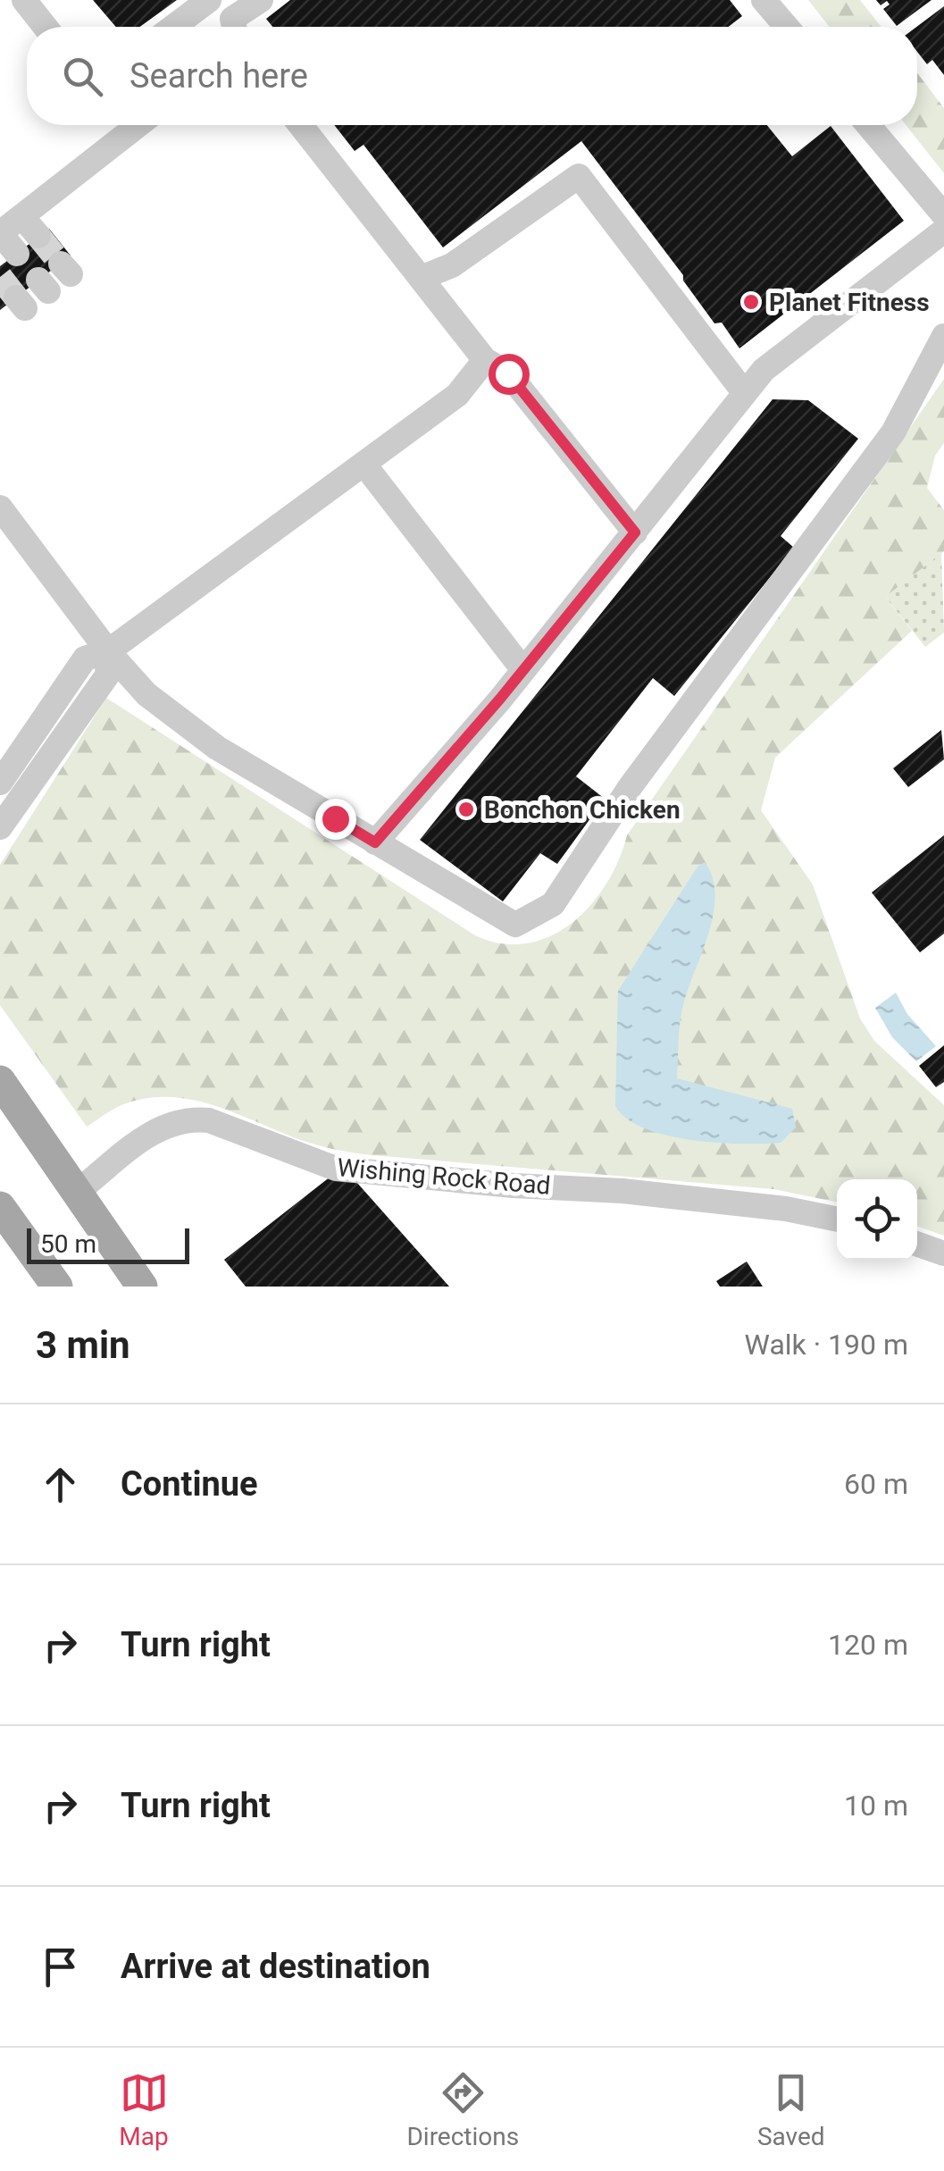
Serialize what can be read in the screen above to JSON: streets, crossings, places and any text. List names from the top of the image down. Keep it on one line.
{"streets":{"street":["Wishing Rock Road"]},"places":["Planet Fitness","Bonchon Chicken"],"scale_bar":"50 m","page":{"search":"Search here","scale":"50 m","heading":["3 min","Walk · 190 m"],"list":[["Continue","60 m"],["Turn right","120 m"],["Turn right","10 m"],"Arrive at destination"],"nav":["Map","Directions","Saved"]}}
